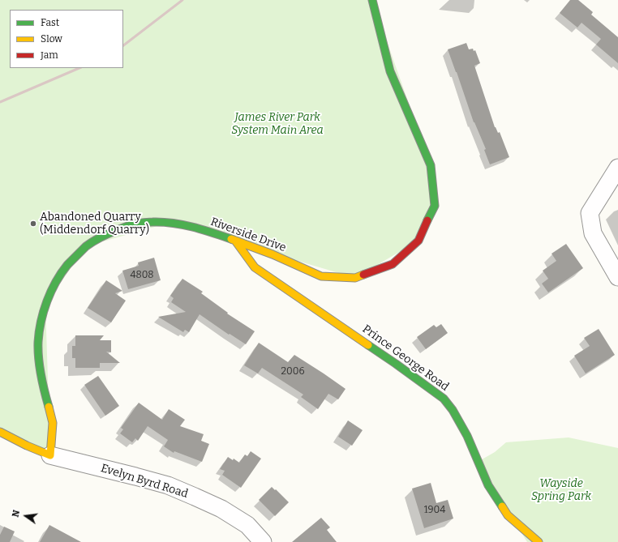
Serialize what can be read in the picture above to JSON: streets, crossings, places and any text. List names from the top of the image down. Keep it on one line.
{"streets":{"street":["Riverside Drive","Prince George Road","Evelyn Byrd Road"]},"crossings":[["Riverside Drive","Prince George Road"],["Riverside Drive","Evelyn Byrd Road"]],"parks":["James River Park System Main Area","Wayside Spring Park"],"places":["Abandoned Quarry (Middendorf Quarry)"],"house_numbers":["4808","2006","1904"],"legend":["Fast","Slow","Jam"],"north":"left"}
